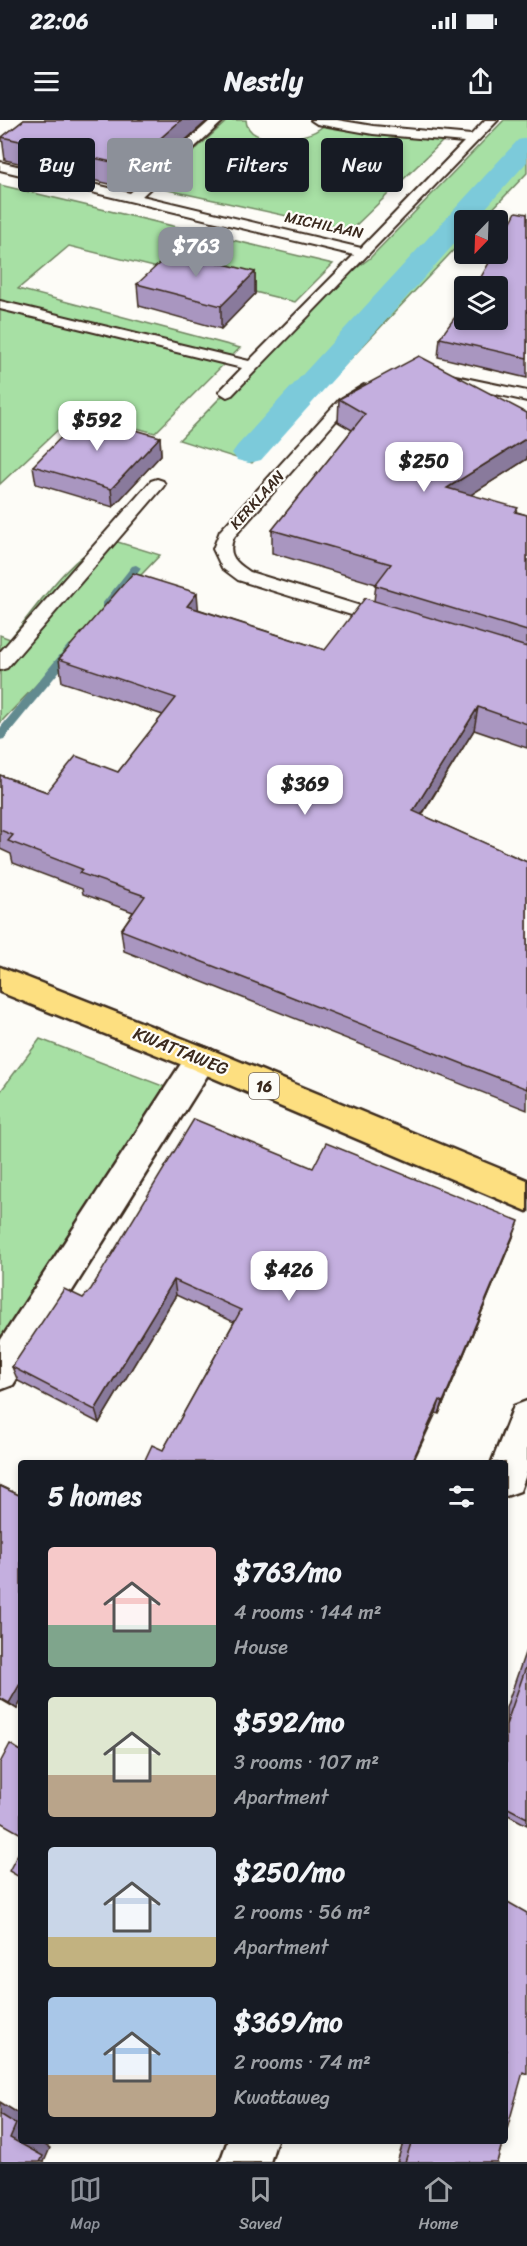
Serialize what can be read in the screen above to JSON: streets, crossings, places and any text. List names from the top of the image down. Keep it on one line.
{"streets":{"main road":["KWATTAWEG","16"],"lane":["MICHILAAN","KERKLAAN"]},"north":"bottom left","page":{"status":"22:06","header":"Nestly","chip":["Buy","Rent","Filters","New"],"price":["$763","$592","$250","$369","$426"],"heading":"5 homes","list":[{"name":"$763/mo","note":"4 rooms · 144 m² · House"},{"name":"$592/mo","note":"3 rooms · 107 m² · Apartment"},{"name":"$250/mo","note":"2 rooms · 56 m² · Apartment"},{"name":"$369/mo","note":"2 rooms · 74 m² · Kwattaweg"}],"tabs":["Map","Saved","Home"]}}
